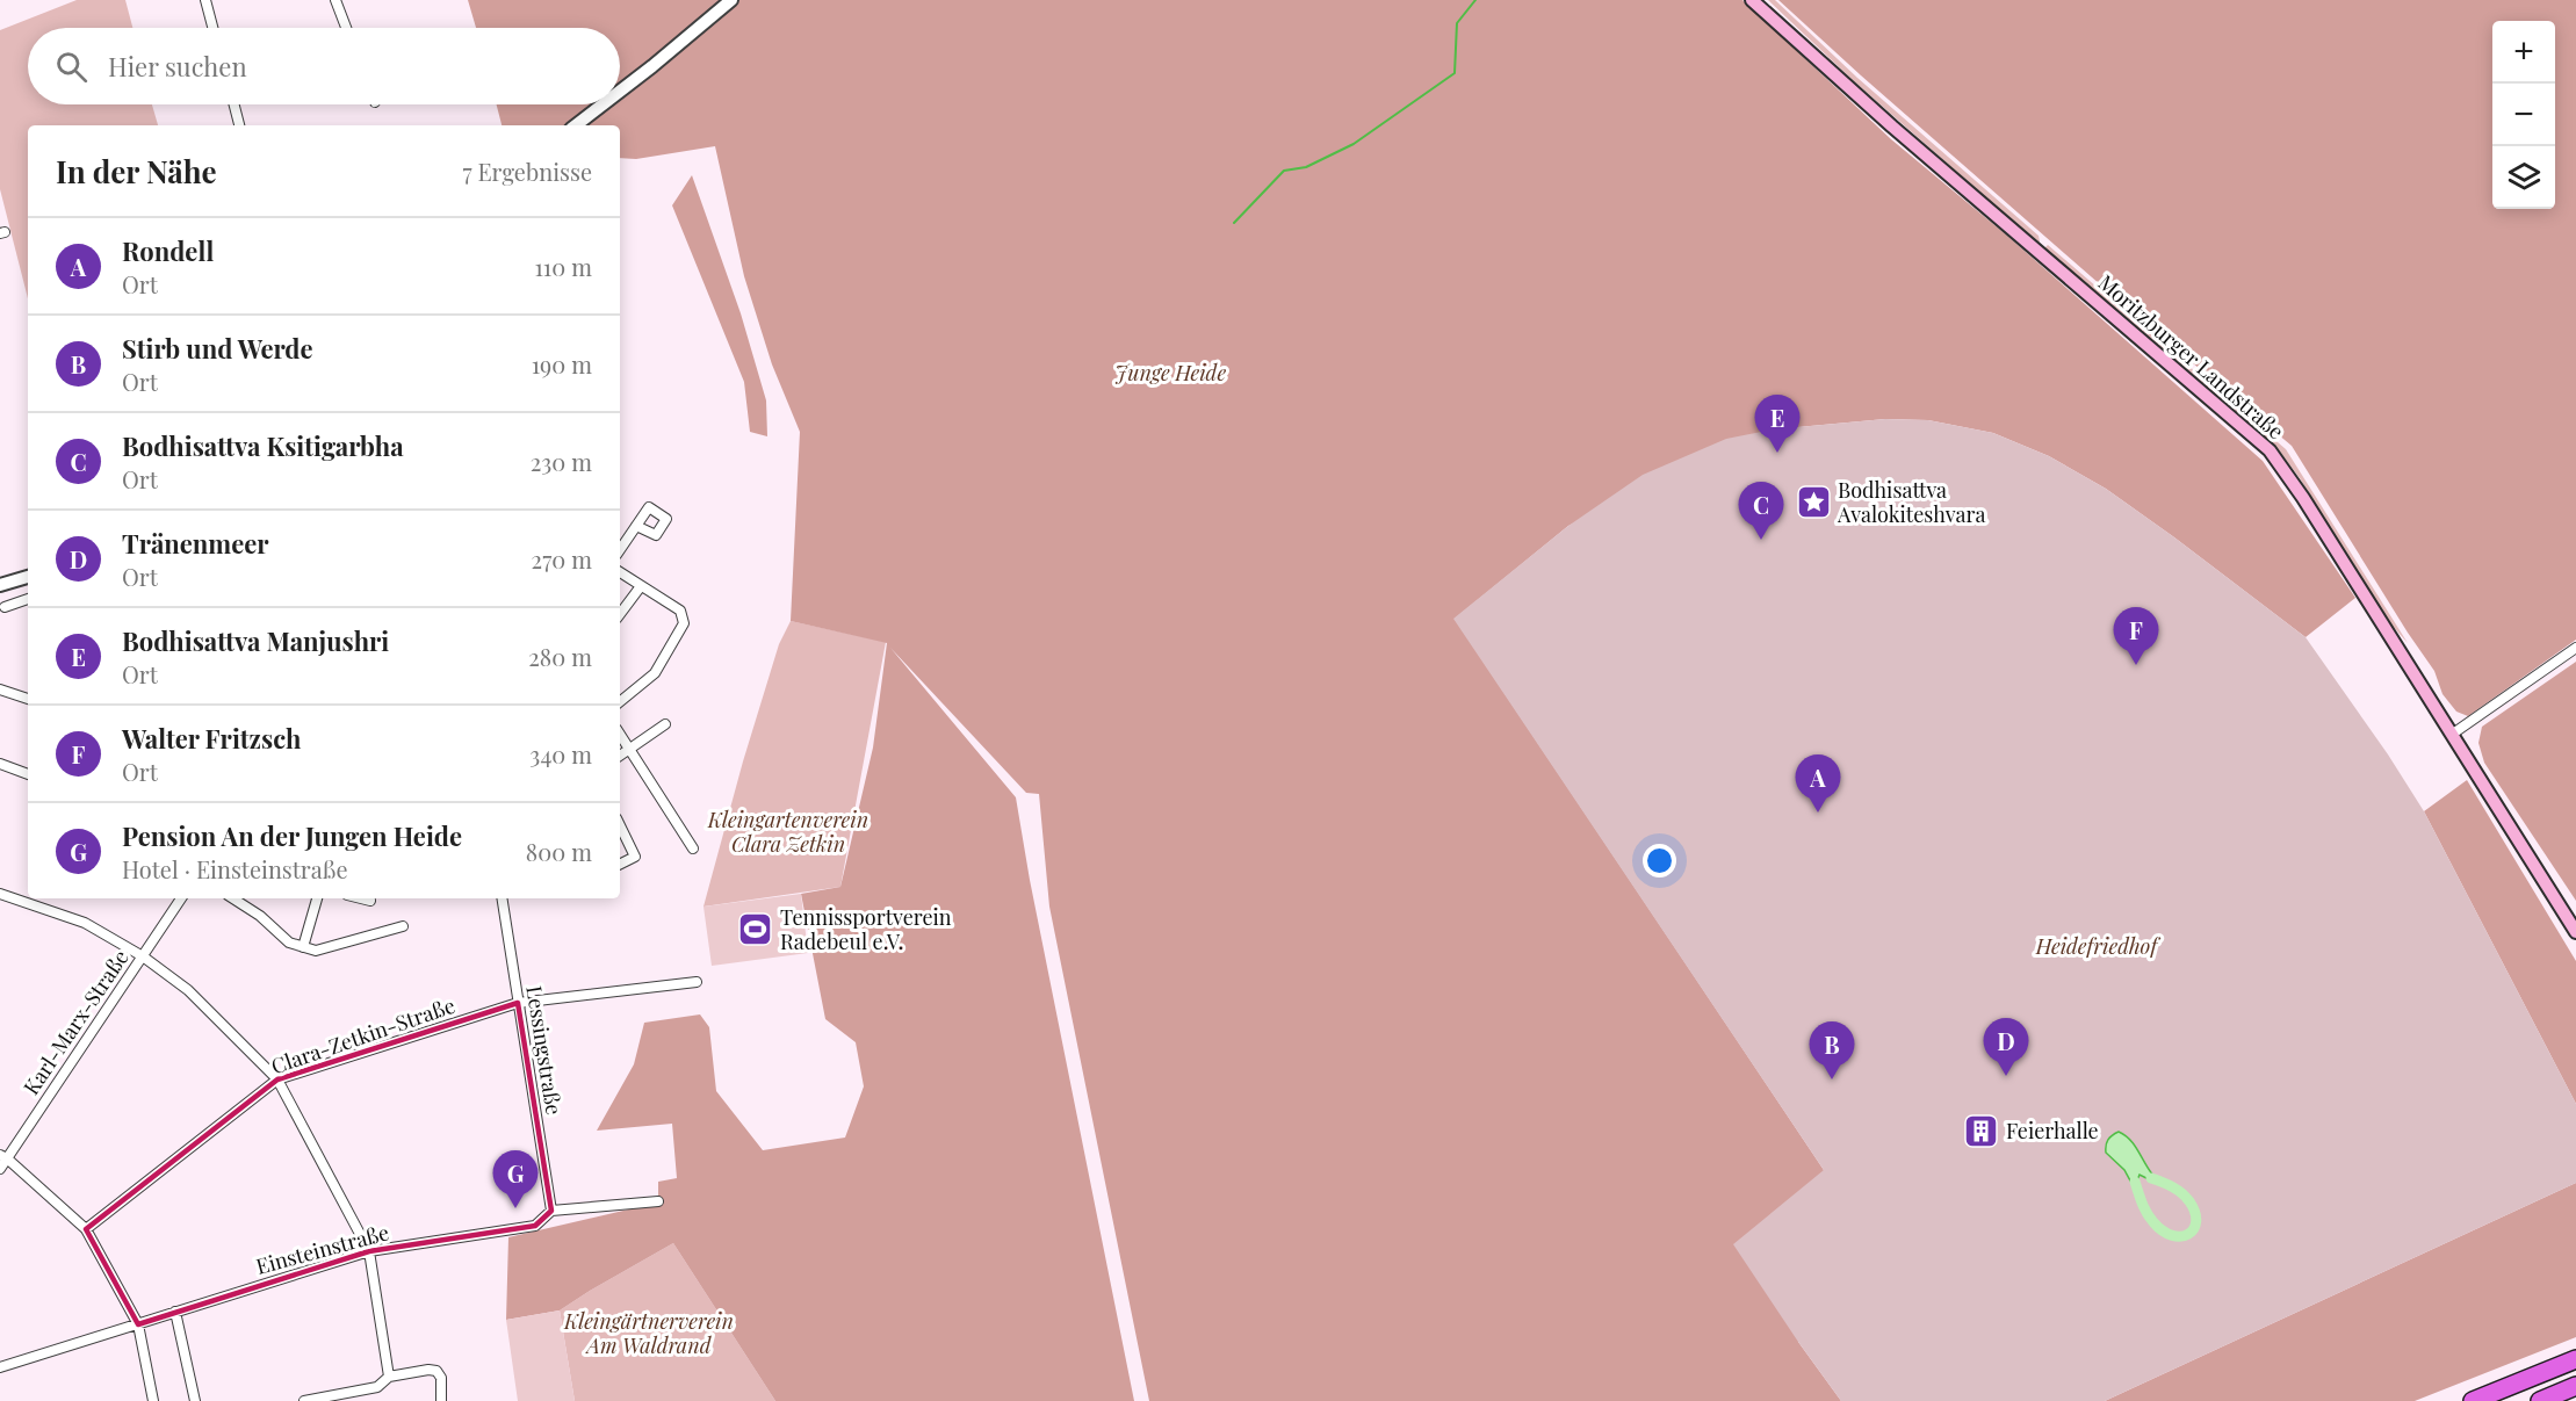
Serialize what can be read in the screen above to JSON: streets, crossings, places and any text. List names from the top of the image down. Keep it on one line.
{"streets":{"main road":["Moritzburger Landstraße"],"street":["Karl-Marx-Straße","Clara-Zetkin-Straße","Lessingstraße","Einsteinstraße"]},"crossings":[["Clara-Zetkin-Straße","Lessingstraße"],["Lessingstraße","Einsteinstraße"]],"parks":["Junge Heide","Kleingartenverein Clara Zetkin","Heidefriedhof","Kleingärtnerverein Am Waldrand"],"places":{"place":["Bodhisattva Avalokiteshvara"],"sports":["Tennissportverein Radebeul e.V."],"building":["Feierhalle"]},"page":{"map_buttons":["+","−"],"search":"Hier suchen","heading":["In der Nähe","7 Ergebnisse"],"list":[{"mark":"A","name":"Rondell","note":"Ort","value":"110 m"},{"mark":"B","name":"Stirb und Werde","note":"Ort","value":"190 m"},{"mark":"C","name":"Bodhisattva Ksitigarbha","note":"Ort","value":"230 m"},{"mark":"D","name":"Tränenmeer","note":"Ort","value":"270 m"},{"mark":"E","name":"Bodhisattva Manjushri","note":"Ort","value":"280 m"},{"mark":"F","name":"Walter Fritzsch","note":"Ort","value":"340 m"},{"mark":"G","name":"Pension An der Jungen Heide","note":"Hotel · Einsteinstraße","value":"800 m"}],"pins":["E","C","F","A","D","B","G"]}}
